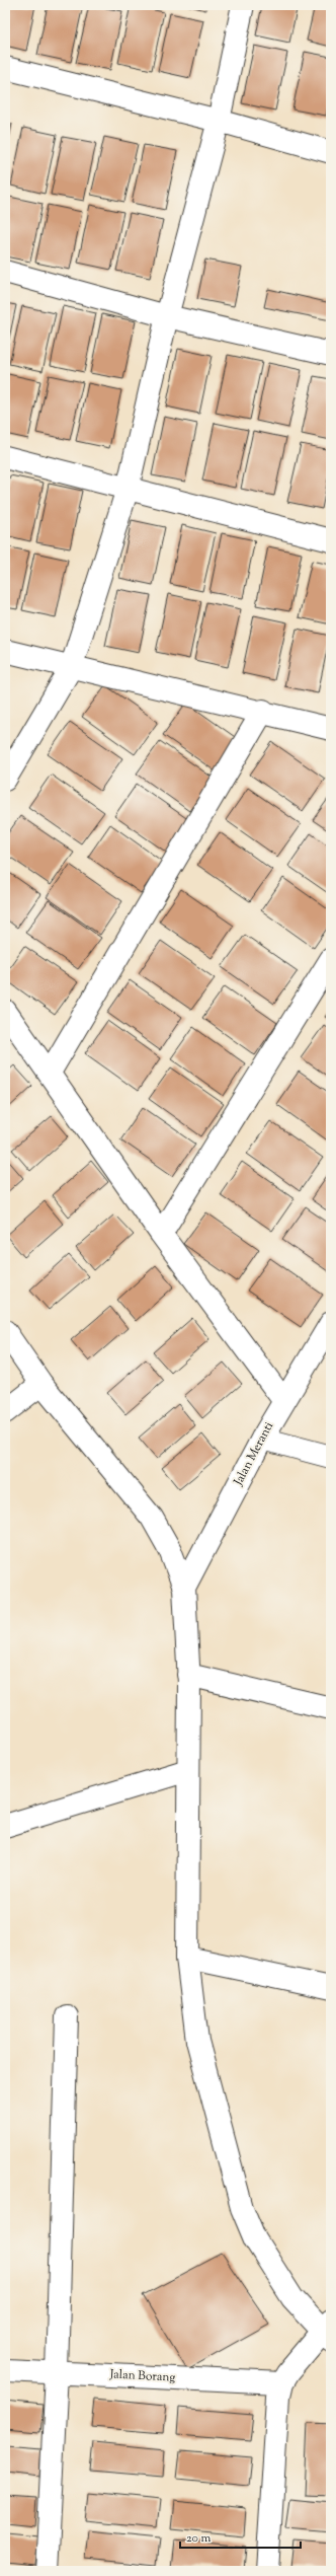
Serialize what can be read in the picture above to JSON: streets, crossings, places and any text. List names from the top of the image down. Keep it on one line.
{"streets":{"street":["Jalan Meranti","Jalan Borang"]},"scale_bar":"20 m"}
